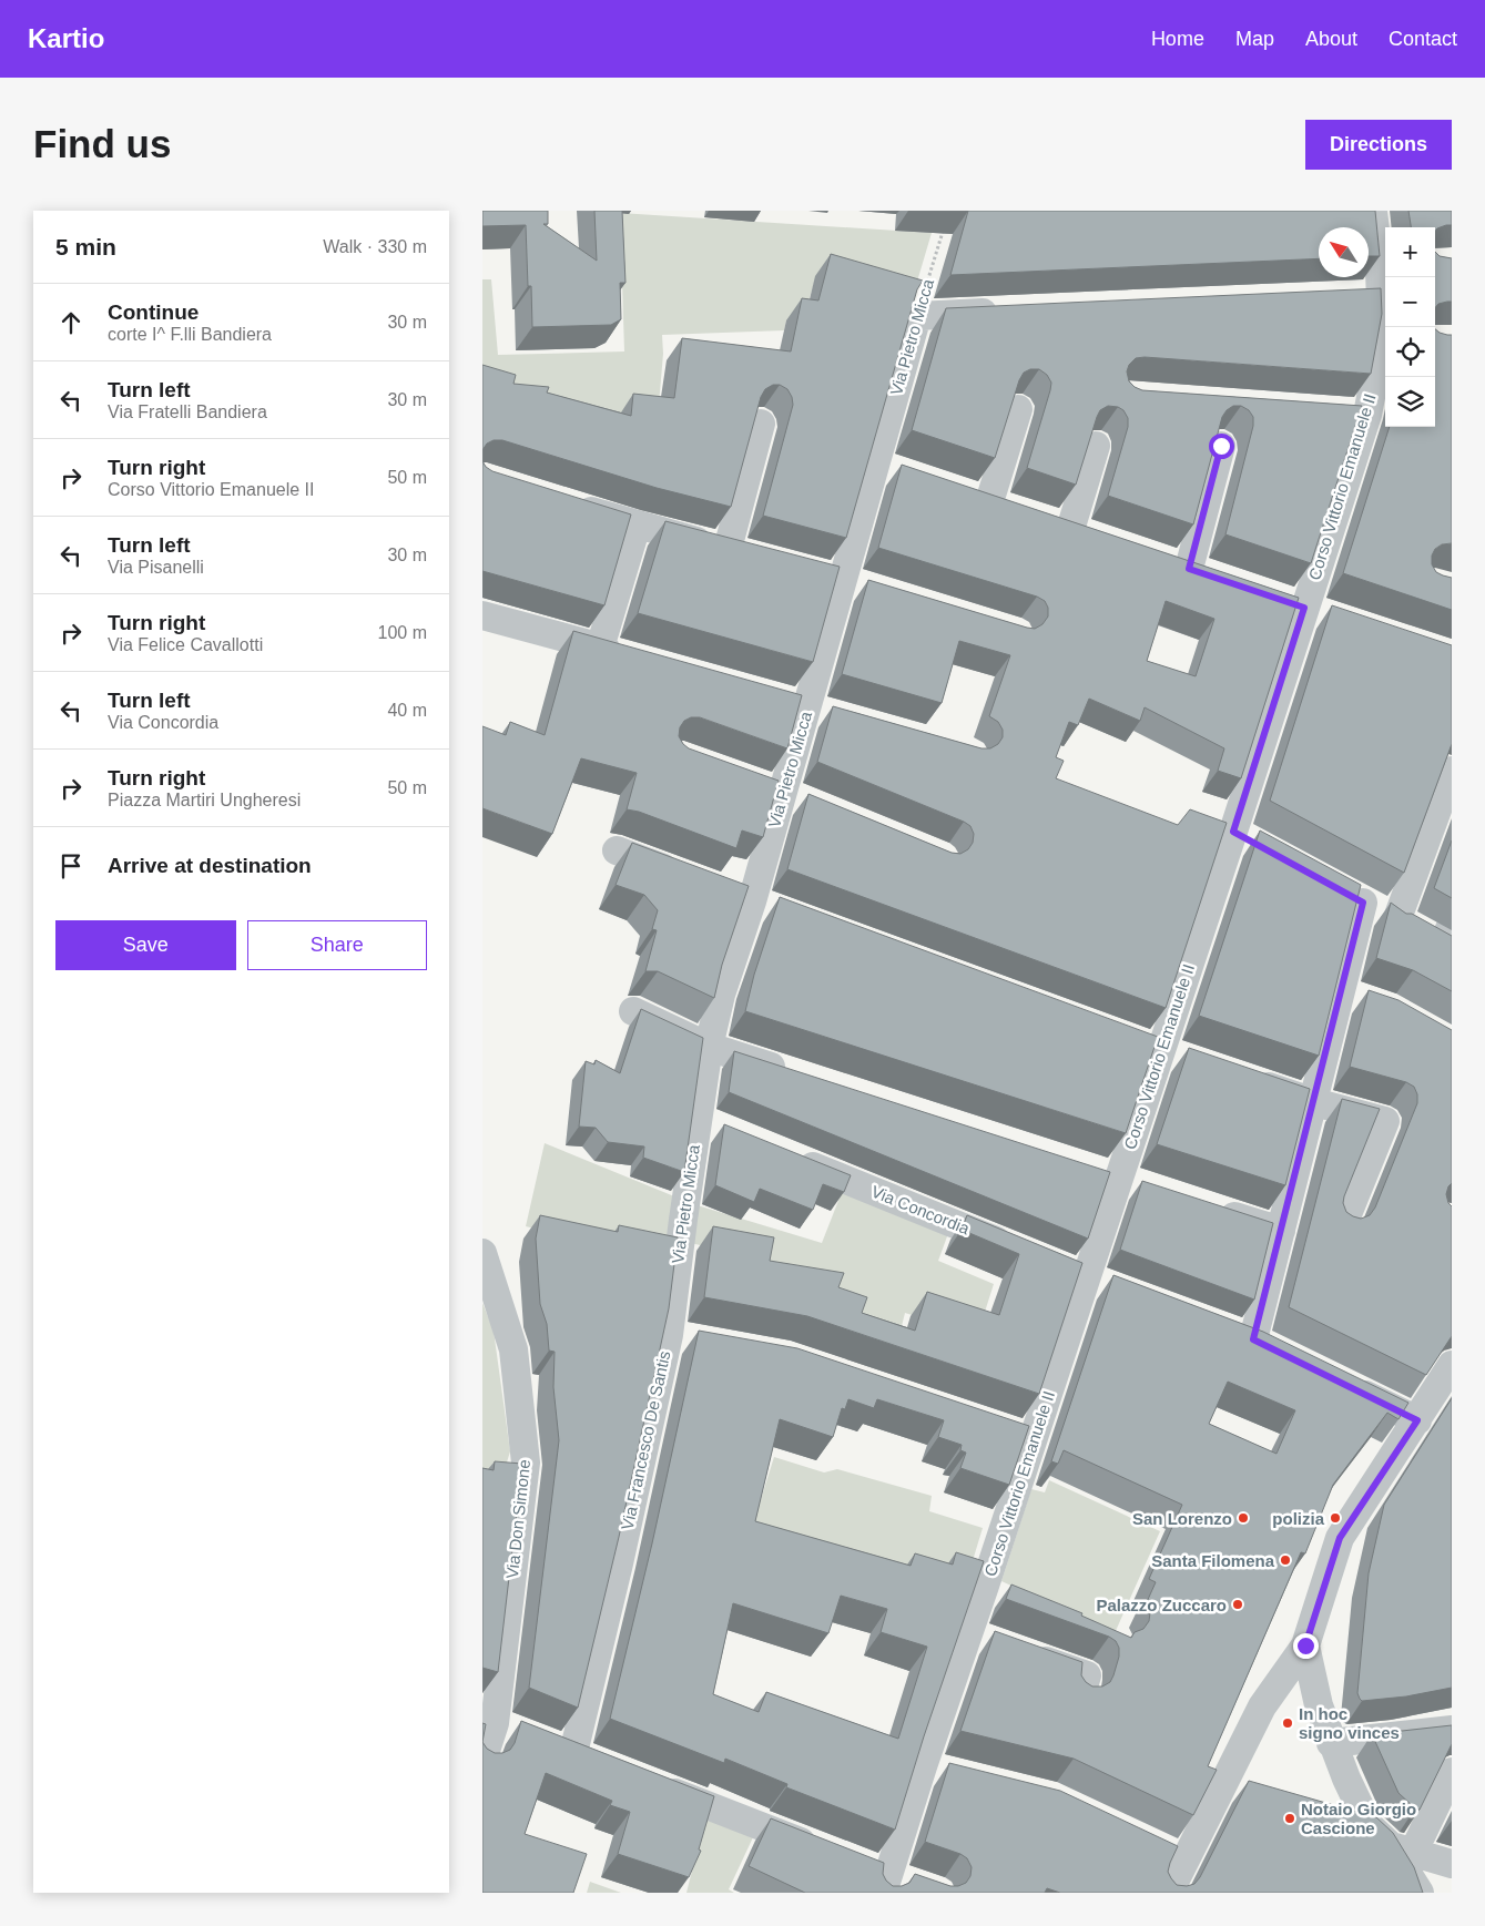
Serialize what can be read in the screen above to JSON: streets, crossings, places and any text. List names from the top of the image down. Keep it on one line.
{"streets":{"street":["Via Pietro Micca","Corso Vittorio Emanuele II","Via Concordia","Via Francesco De Santis","Via Don Simone"]},"crossings":[["Via Pietro Micca","Via Francesco De Santis"]],"places":["San Lorenzo","polizia","Santa Filomena","Palazzo Zuccaro","In hoc signo vinces","Notaio Giorgio Cascione"],"north":"top left","page":{"header":"Kartio","nav":["Home","Map","About","Contact"],"buttons":["Directions",["Save","Share"]],"title":"Find us","heading":["5 min","Walk · 330 m"],"map_buttons":["+","−"],"list":[["Continue","corte I^ F.lli Bandiera","30 m"],["Turn left","Via Fratelli Bandiera","30 m"],["Turn right","Corso Vittorio Emanuele II","50 m"],["Turn left","Via Pisanelli","30 m"],["Turn right","Via Felice Cavallotti","100 m"],["Turn left","Via Concordia","40 m"],["Turn right","Piazza Martiri Ungheresi","50 m"],"Arrive at destination"]}}
